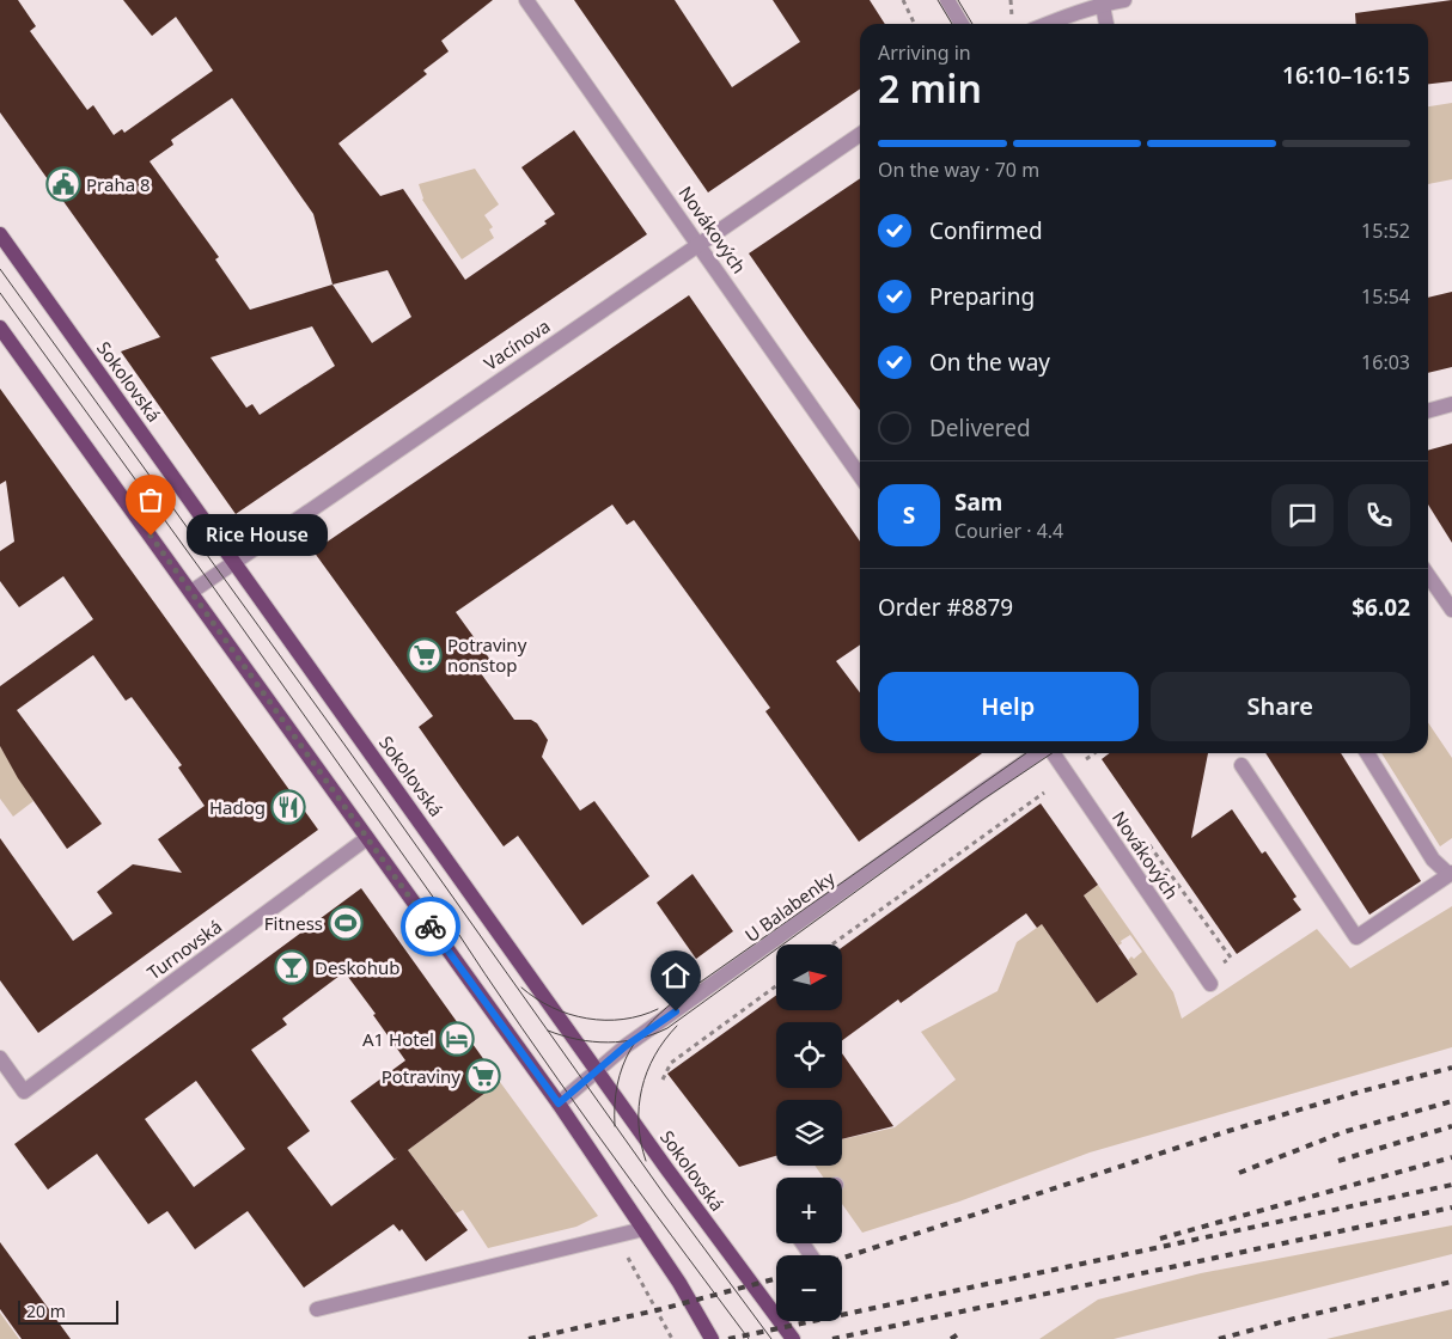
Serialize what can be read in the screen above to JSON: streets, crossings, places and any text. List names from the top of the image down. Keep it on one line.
{"streets":{"main road":["Sokolovská"],"street":["Novákových","Vacínova","U Balabenky","Turnovská"]},"crossings":[["Novákových","Vacínova"],["Vacínova","Sokolovská"],["Sokolovská","U Balabenky"]],"places":{"public building":["Praha 8"],"other":["Rice House"],"supermarket":["Potraviny nonstop","Potraviny"],"restaurant":["Hadog"],"sports":["Fitness"],"bar":["Deskohub"],"hotel":["A1 Hotel"]},"scale_bar":"20 m","north":"right","page":{"heading":["2 min","Arriving in","16:10–16:15"],"panel":["Sam","Courier · 4.4","Order #8879","$6.02"],"bar":"On the way · 70 m","list":[["Confirmed","15:52"],["Preparing","15:54"],["On the way","16:03"],"Delivered"],"round":"S","bubble":"Rice House","buttons":["Help","Share"],"map_buttons":["+","−"],"scale":"20 m"}}
